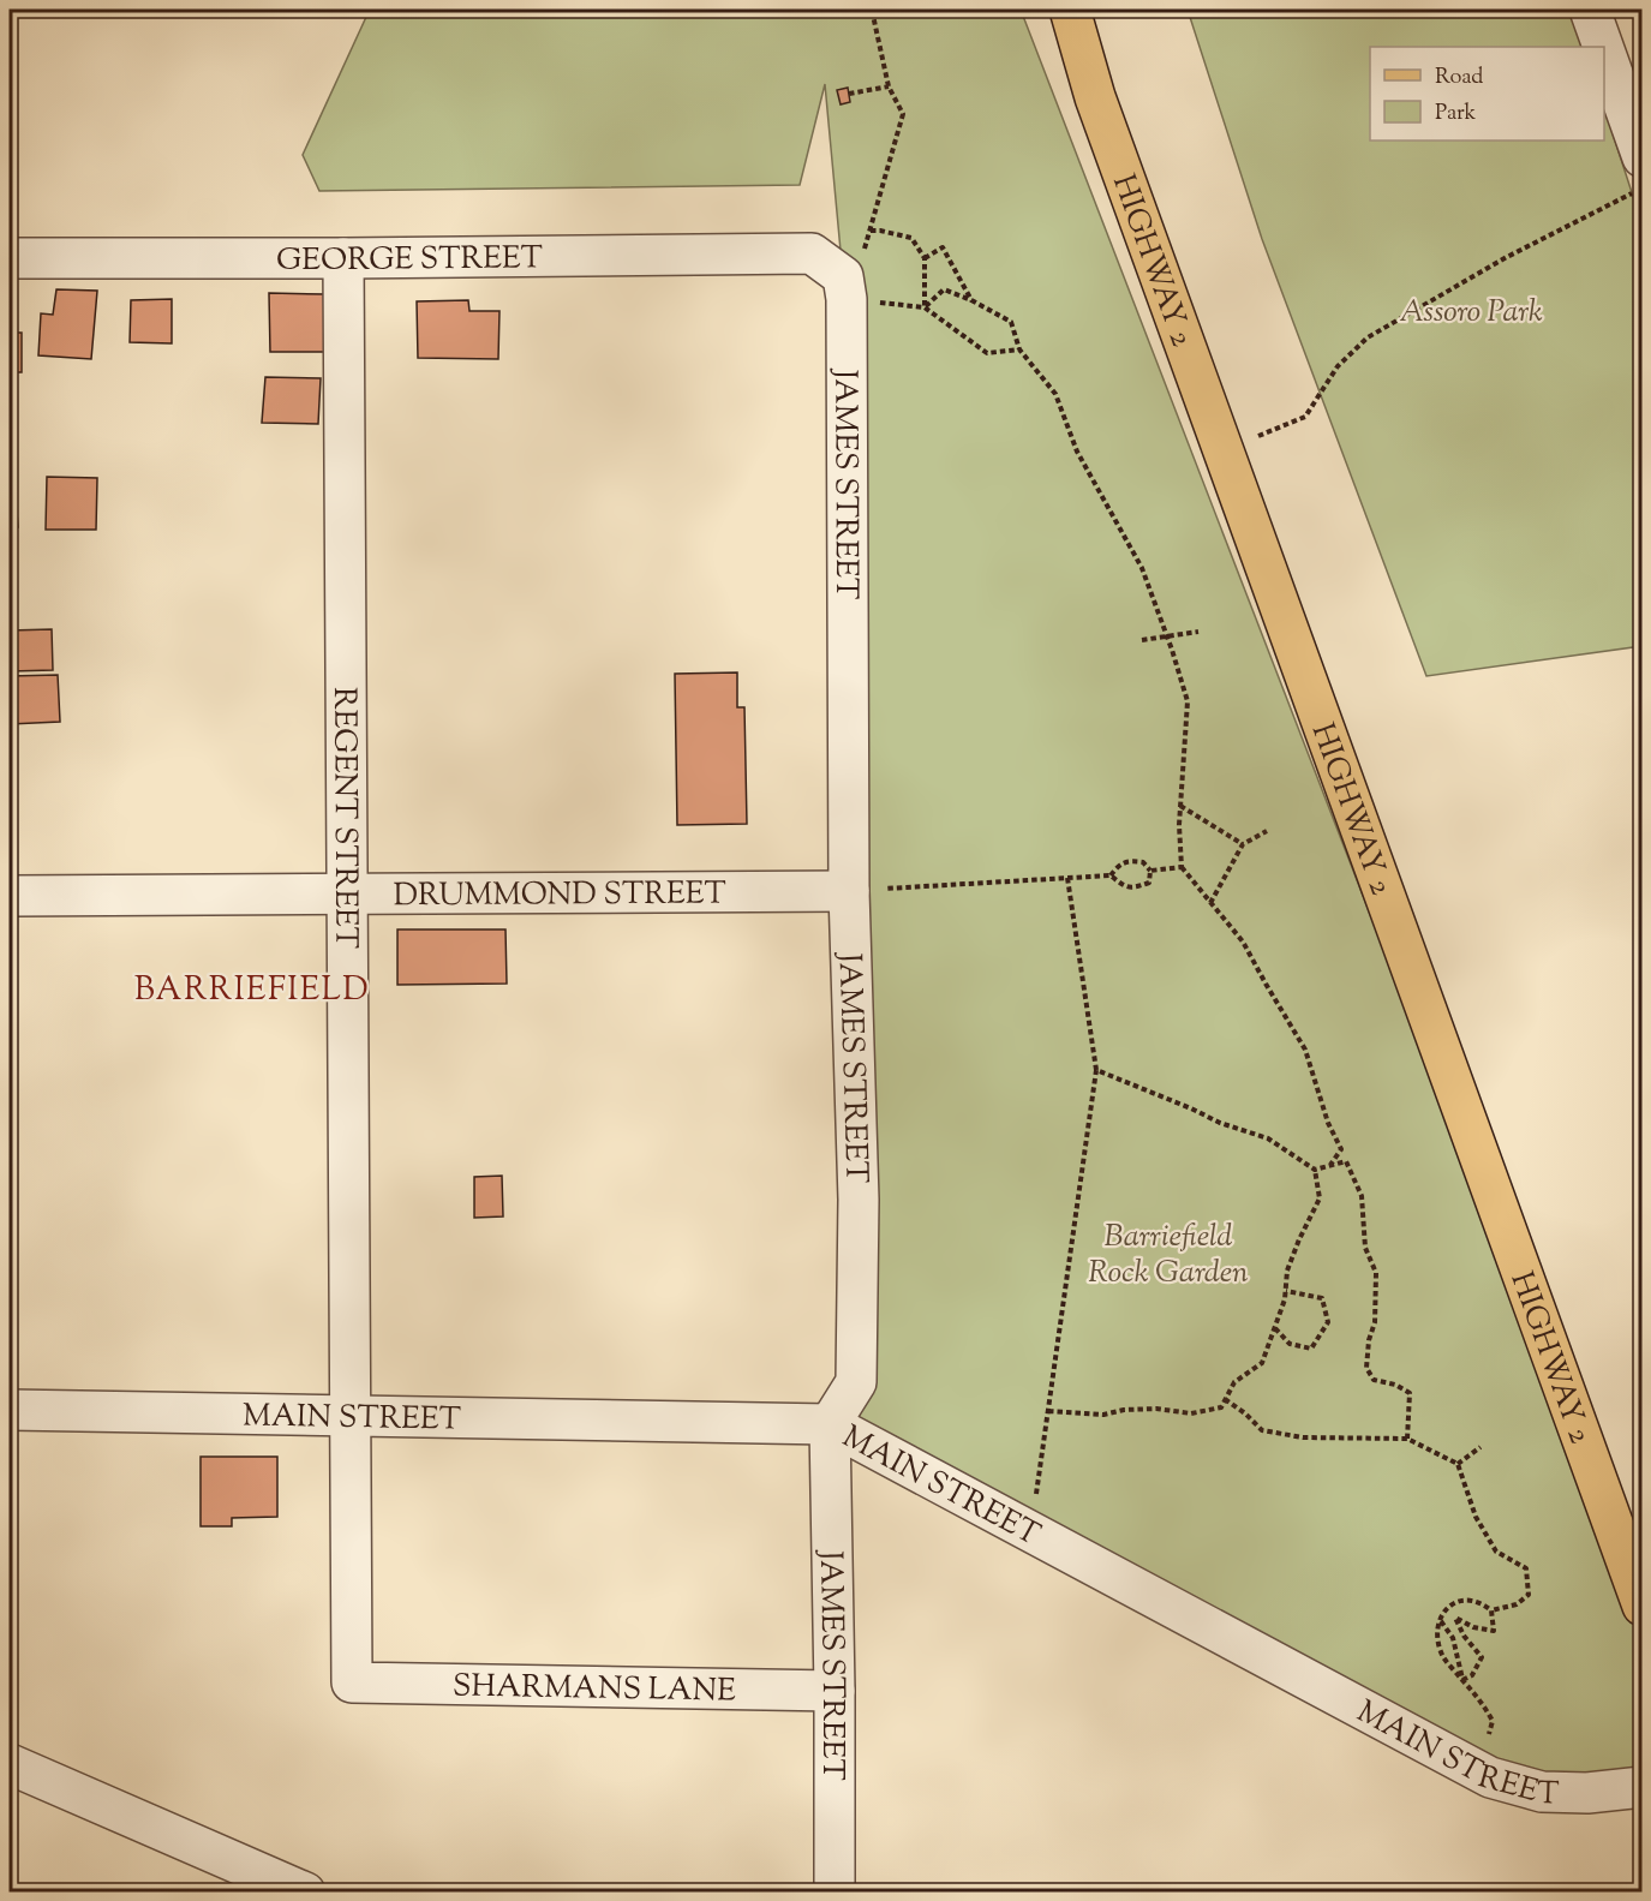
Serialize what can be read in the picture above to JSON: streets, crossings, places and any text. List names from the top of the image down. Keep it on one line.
{"streets":{"main road":["HIGHWAY 2"],"street":["GEORGE STREET","JAMES STREET","REGENT STREET","DRUMMOND STREET","MAIN STREET","SHARMANS LANE"]},"crossings":[["GEORGE STREET","JAMES STREET"],["GEORGE STREET","REGENT STREET"],["JAMES STREET","DRUMMOND STREET"],["JAMES STREET","MAIN STREET"],["JAMES STREET","SHARMANS LANE"],["REGENT STREET","DRUMMOND STREET"],["REGENT STREET","MAIN STREET"],["REGENT STREET","SHARMANS LANE"]],"districts":["BARRIEFIELD"],"parks":["Assoro Park","Barriefield Rock Garden"],"legend":["Road","Park"]}
